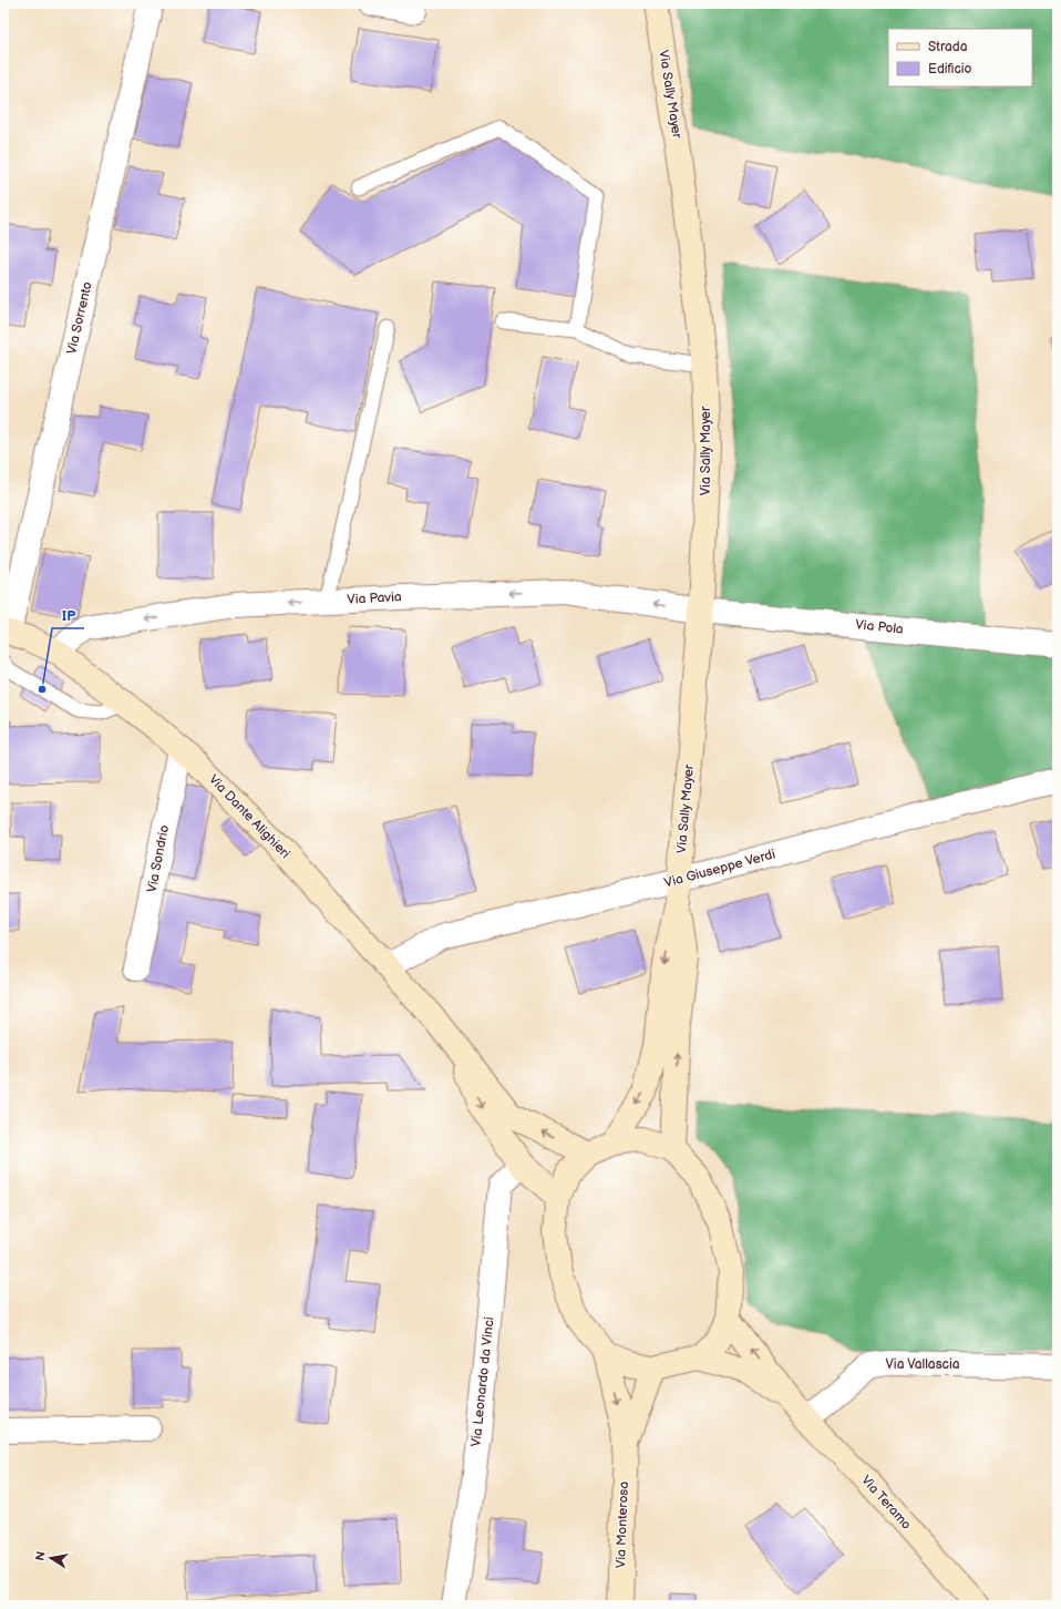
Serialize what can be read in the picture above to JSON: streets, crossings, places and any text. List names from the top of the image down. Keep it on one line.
{"streets":{"main road":["Via Sally Mayer","Via Dante Alighieri","Via Teramo","Via Monterosa"],"street":["Via Sorrento","Via Pavia","Via Pola","Via Sondrio","Via Giuseppe Verdi","Via Vallascia","Via Leonardo da Vinci"]},"crossings":[["Via Sally Mayer","Via Pavia"],["Via Sally Mayer","Via Pola"],["Via Sally Mayer","Via Giuseppe Verdi"],["Via Sorrento","Via Dante Alighieri"],["Via Pavia","Via Pola"],["Via Pavia","Via Dante Alighieri"],["Via Dante Alighieri","Via Sondrio"],["Via Dante Alighieri","Via Giuseppe Verdi"],["Via Dante Alighieri","Via Leonardo da Vinci"],["Via Vallascia","Via Teramo"]],"one_way":["Via Pavia"],"places":["IP"],"legend":["Strada","Edificio"],"north":"left"}
